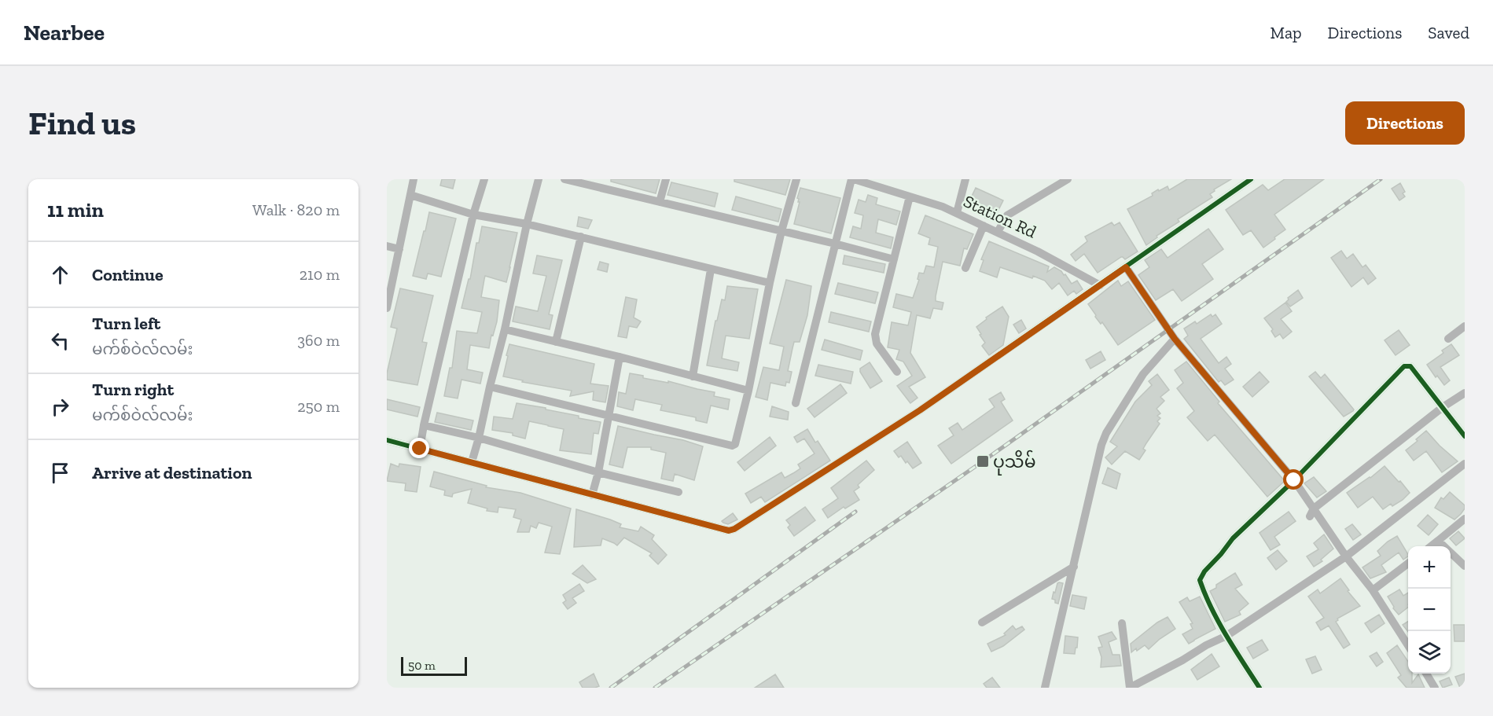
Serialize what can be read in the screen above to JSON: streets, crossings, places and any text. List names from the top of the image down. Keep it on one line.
{"streets":{"street":["Station Rd"]},"places":{"transit":["ပုသိမ်"]},"scale_bar":"50 m","page":{"header":"Nearbee","nav":["Map","Directions","Saved"],"buttons":"Directions","title":"Find us","heading":["11 min","Walk · 820 m"],"list":[["Continue","210 m"],["Turn left","မက်စ်ဝဲလ်လမ်း","360 m"],["Turn right","မက်စ်ဝဲလ်လမ်း","250 m"],"Arrive at destination"],"map_buttons":["+","−"],"scale":"50 m"}}
